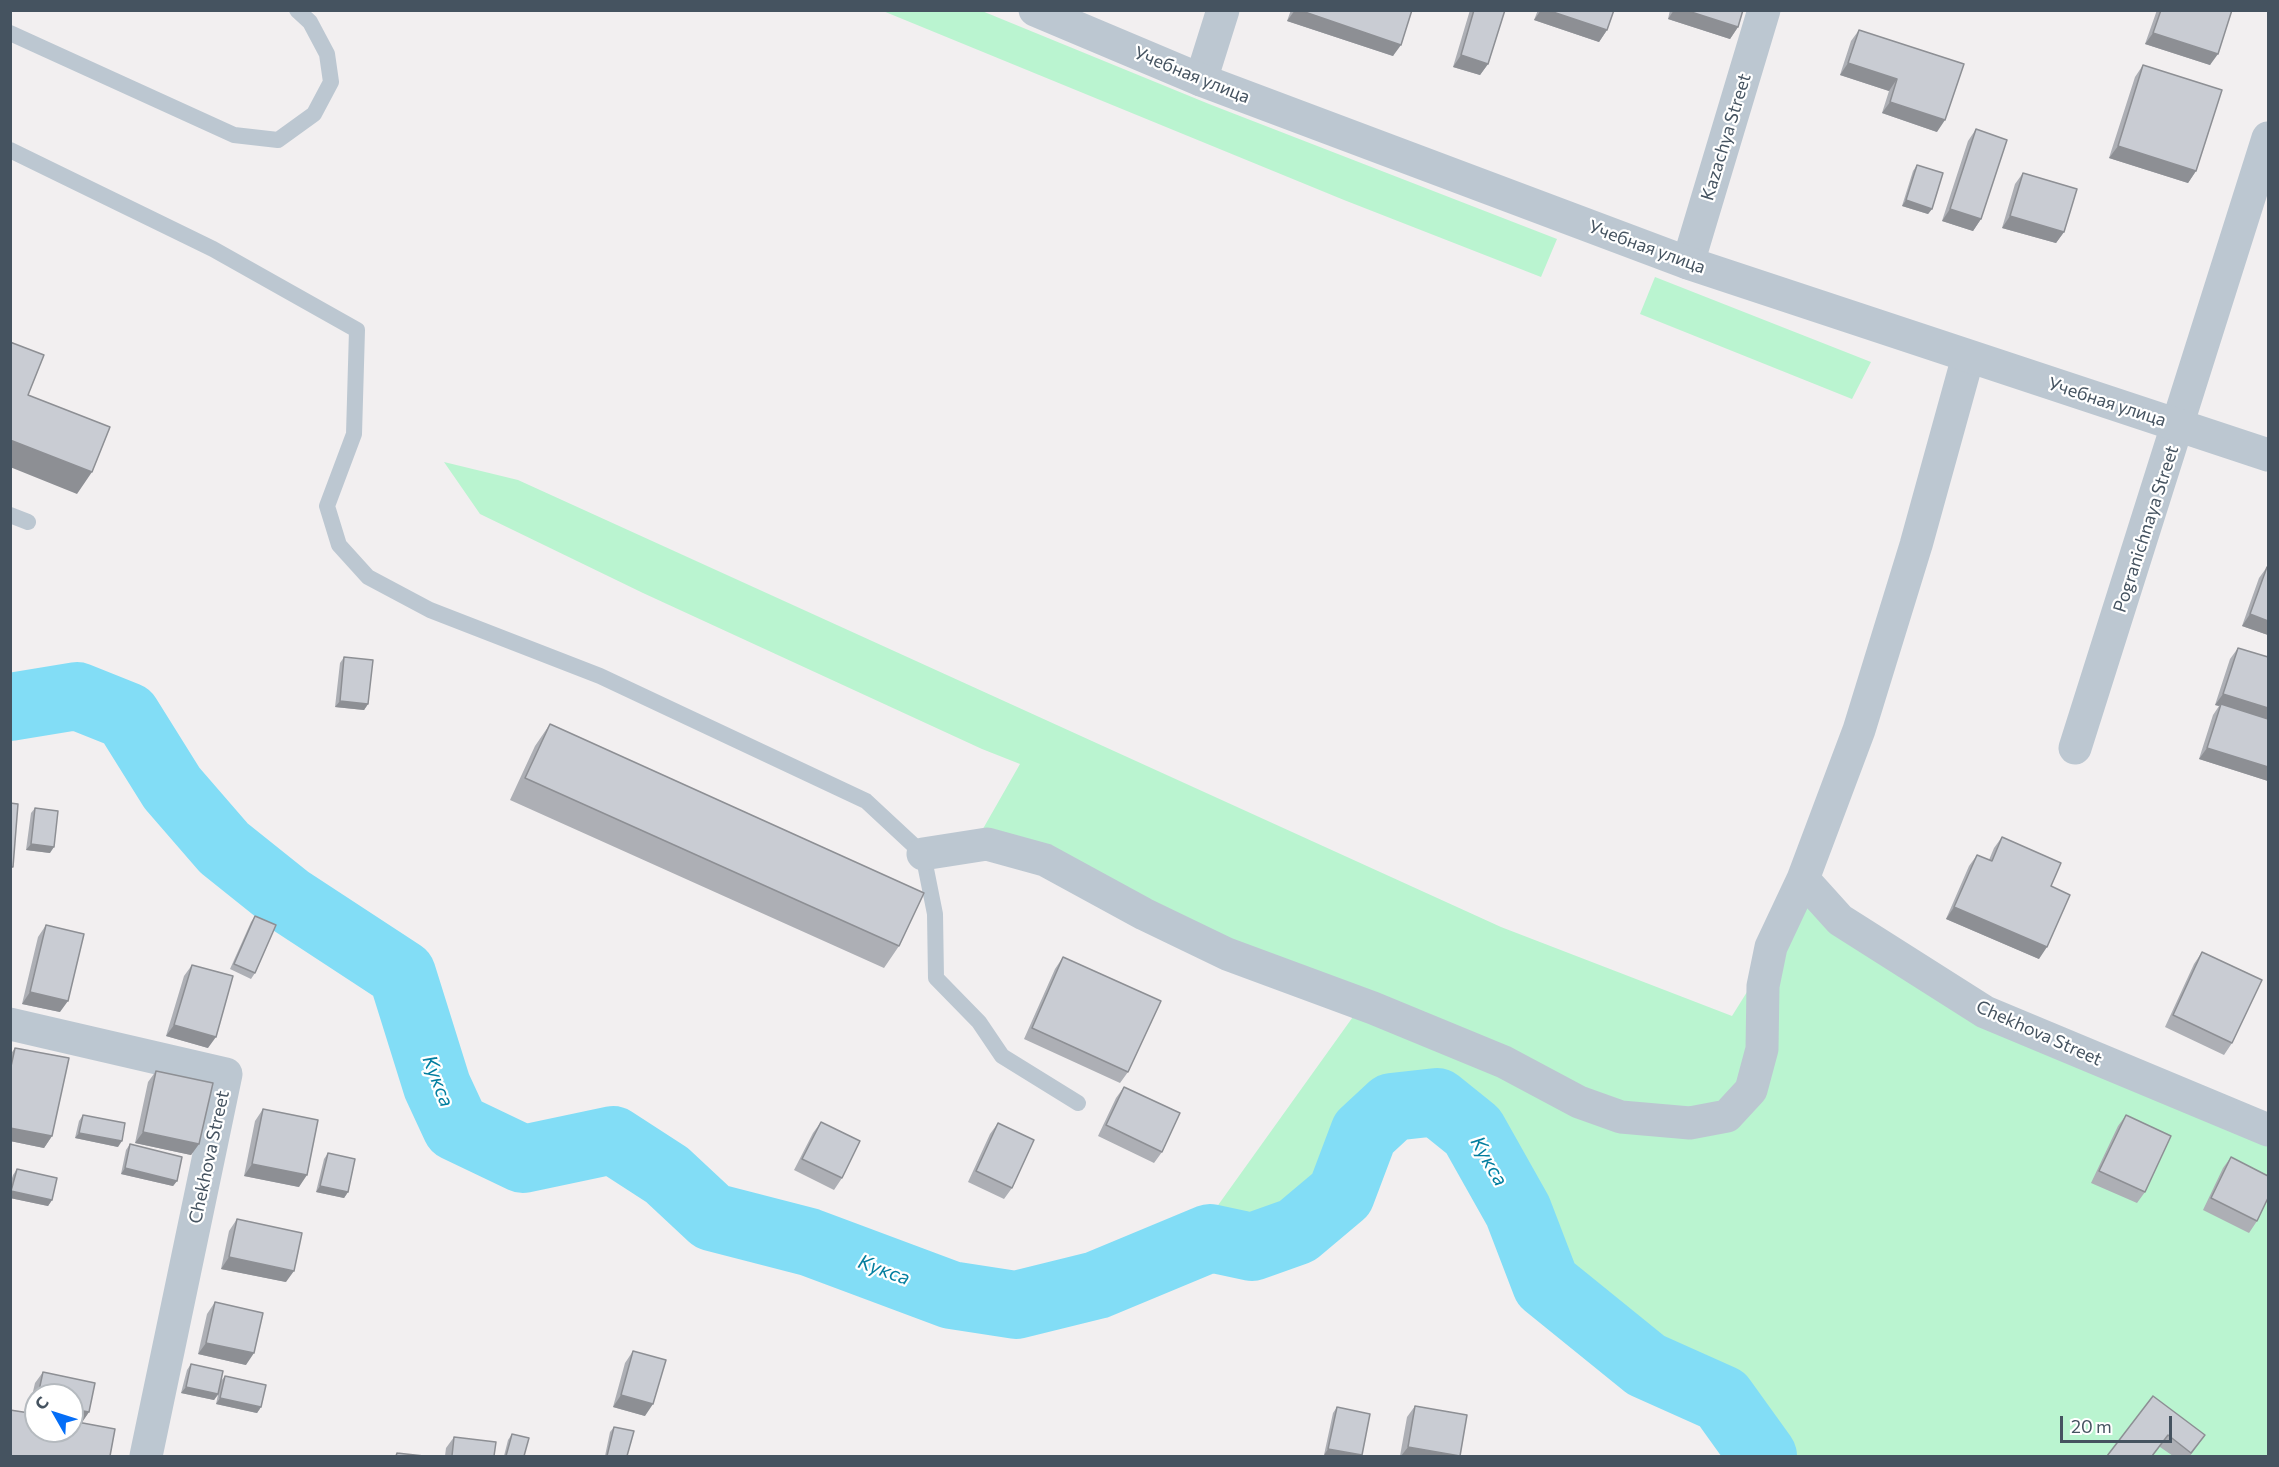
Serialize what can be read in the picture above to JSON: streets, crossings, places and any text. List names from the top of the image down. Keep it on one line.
{"streets":{"street":["Учебная улица","Kazachya Street","Pogranichnaya Street","Chekhova Street"]},"crossings":[["Учебная улица","Kazachya Street"],["Учебная улица","Pogranichnaya Street"]],"water":["Кукса"],"scale_bar":"20 m","north":"top left"}
